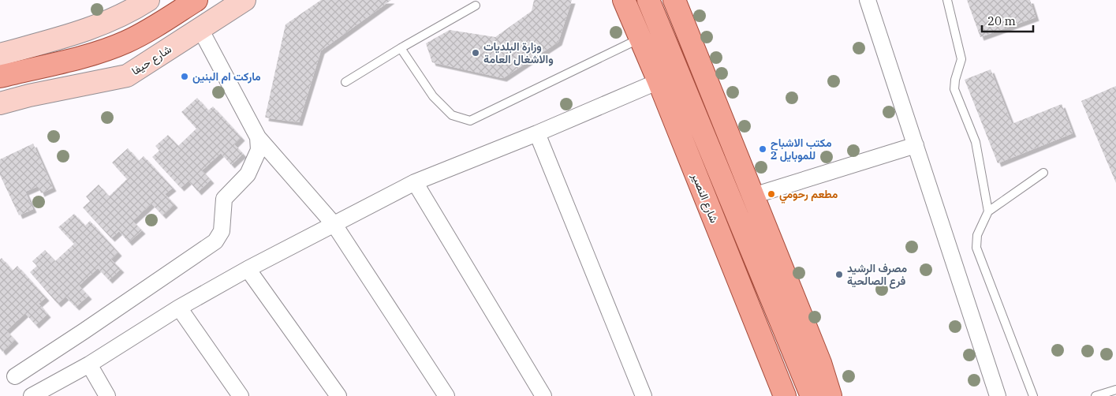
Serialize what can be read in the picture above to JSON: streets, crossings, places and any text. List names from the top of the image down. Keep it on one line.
{"streets":{"main road":["شارع حيفا","شارع النصیر"]},"places":["وزارة البلديات والاشغال العامة","ماركت ام البنين","مكتب الاشباح 2 للموبايل","مطعم رحومي","مصرف الرشيد فرع الصالحية"],"scale_bar":"20 m"}
